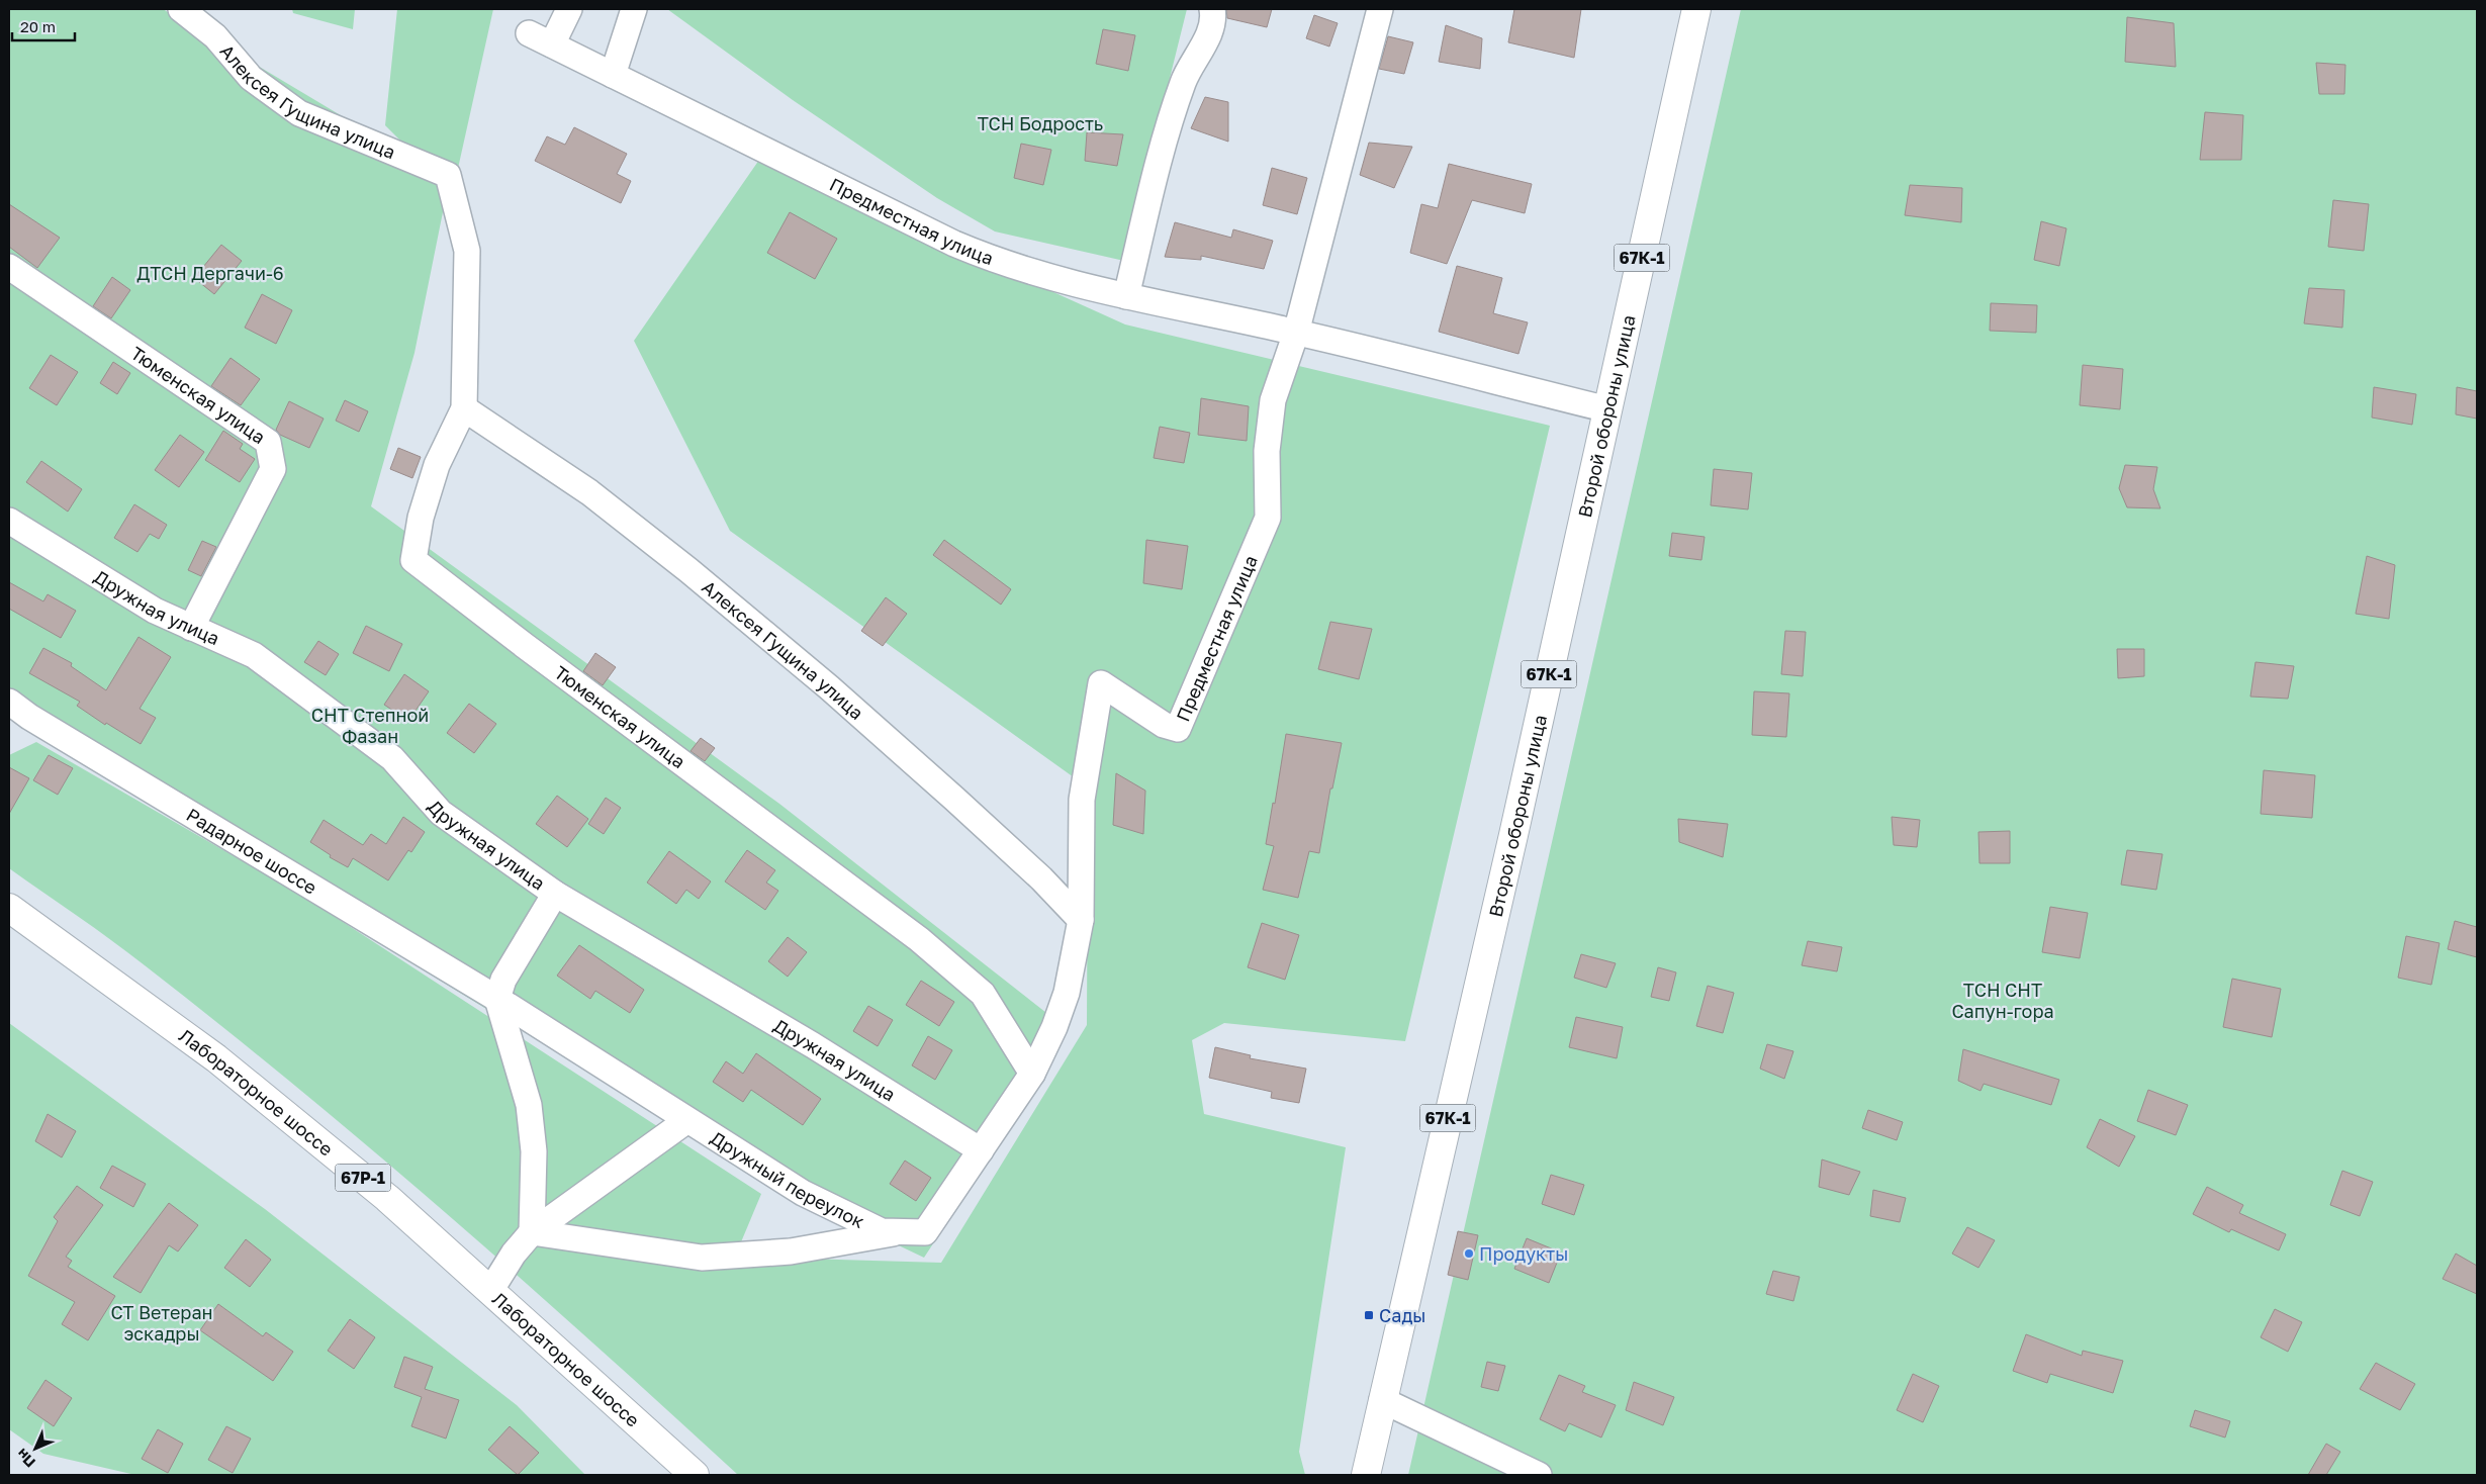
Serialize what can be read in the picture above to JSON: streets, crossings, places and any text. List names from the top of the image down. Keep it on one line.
{"streets":{"main road":["67К-1","Второй обороны улица","Лабораторное шоссе","67Р-1"],"street":["Алексея Гущина улица","Предместная улица","Тюменская улица","Дружная улица","Радарное шоссе","Дружный переулок"]},"crossings":[["Алексея Гущина улица","Предместная улица"],["Алексея Гущина улица","Тюменская улица"],["Предместная улица","Тюменская улица"],["Предместная улица","Второй обороны улица"],["Предместная улица","Дружный переулок"],["Тюменская улица","Дружная улица"],["Тюменская улица","Дружный переулок"],["Дружная улица","Дружный переулок"],["Радарное шоссе","Дружный переулок"]],"parks":["ТСН Бодрость","ДТСН Дергачи-6","СНТ Степной Фазан","ТСН СНТ Сапун-гора","СТ Ветеран эскадры"],"places":{"other":["Продукты"],"transit":["Сады"]},"scale_bar":"20 m","north":"bottom left"}
